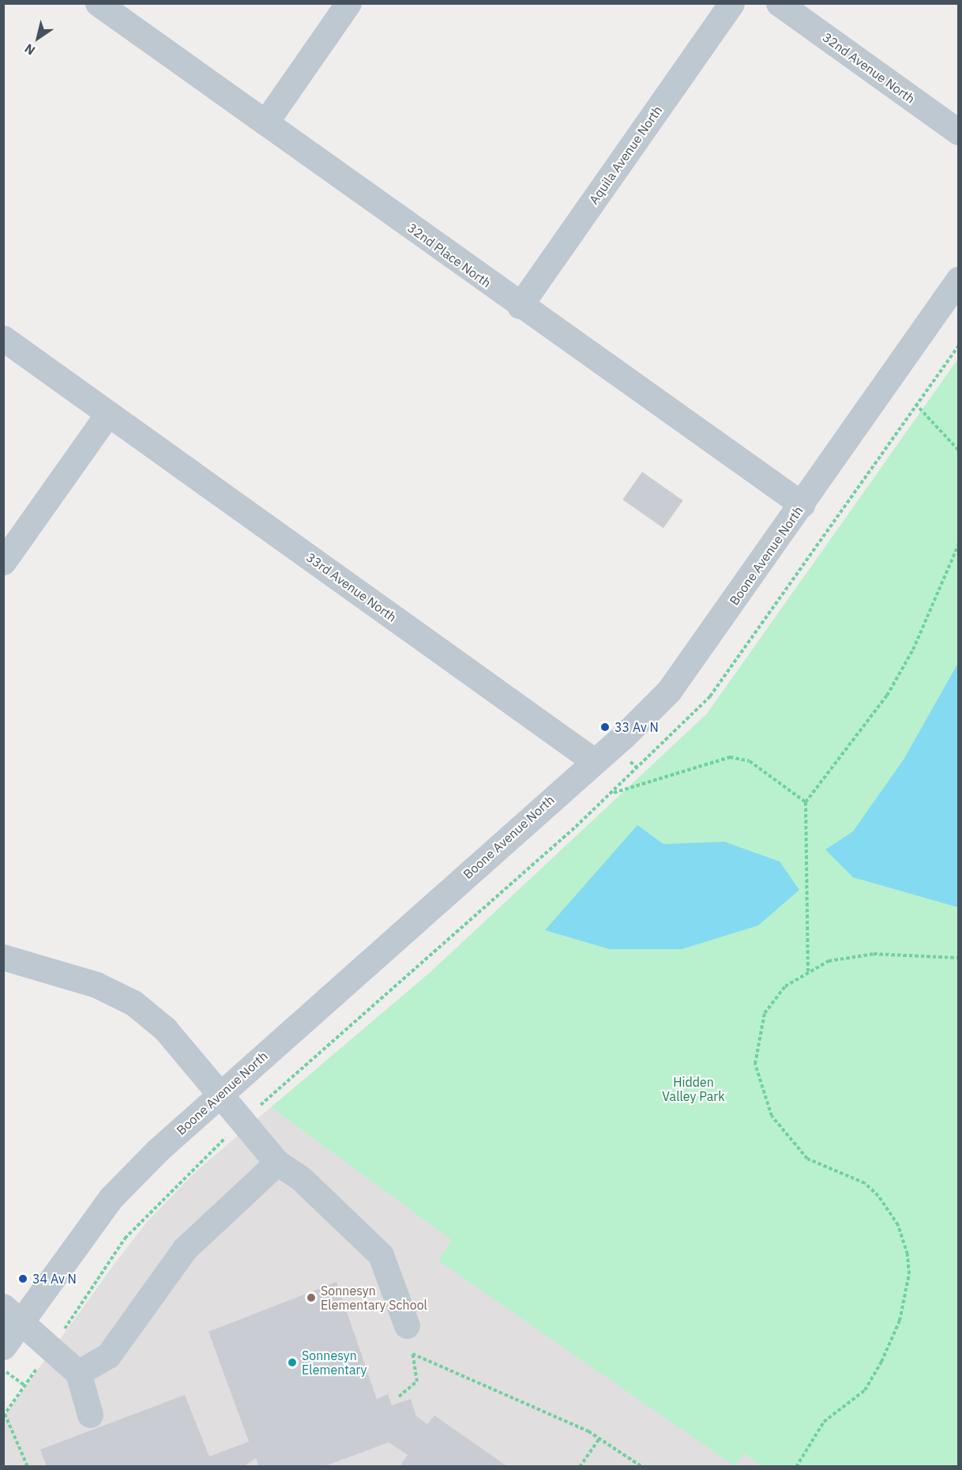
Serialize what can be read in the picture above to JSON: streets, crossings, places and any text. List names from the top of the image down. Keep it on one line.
{"streets":{"street":["32nd Avenue North","Aquila Avenue North","32nd Place North","Boone Avenue North","33rd Avenue North"]},"crossings":[["Aquila Avenue North","32nd Place North"],["32nd Place North","Boone Avenue North"],["Boone Avenue North","33rd Avenue North"]],"parks":["Hidden Valley Park"],"places":["33 Av N","34 Av N","Sonnesyn Elementary School","Sonnesyn Elementary"],"north":"bottom left"}
